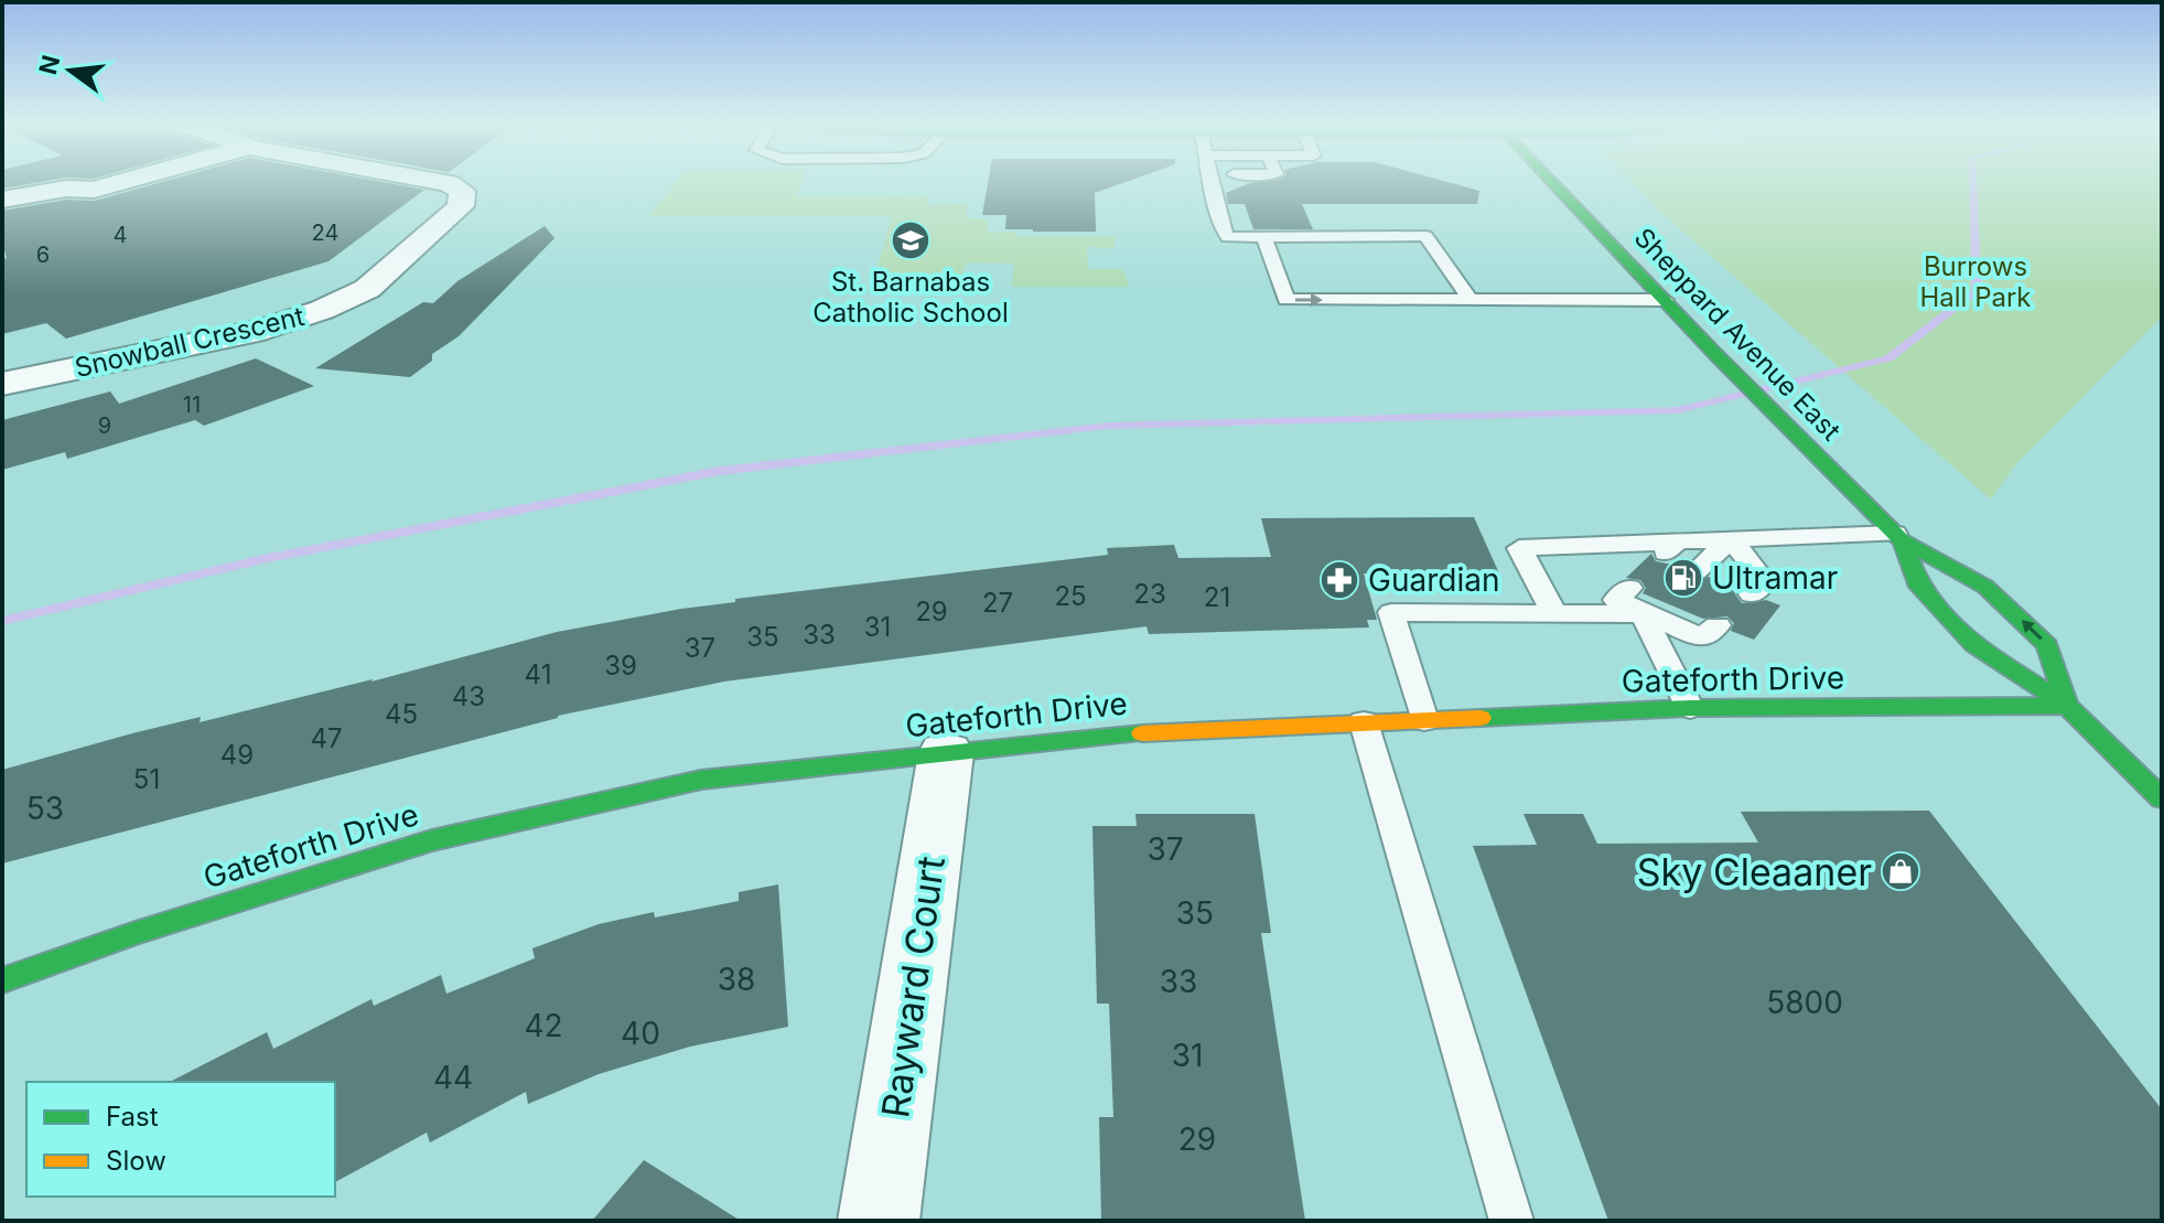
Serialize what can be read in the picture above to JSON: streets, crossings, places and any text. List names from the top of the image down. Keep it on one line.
{"streets":{"street":["Sheppard Avenue East","Snowball Crescent","Gateforth Drive","Rayward Court"]},"crossings":[["Sheppard Avenue East","Gateforth Drive"],["Gateforth Drive","Rayward Court"]],"parks":["Burrows Hall Park"],"places":{"school or university":["St. Barnabas Catholic School"],"fuel station":["Ultramar"],"pharmacy":["Guardian"],"shop":["Sky Cleaaner"]},"house_numbers":["24","4","6","11","9","23","25","21","27","29","31","33","35","37","39","41","43","45","47","49","51","53","37","35","38","33","5800","42","40","31","44","29"],"legend":["Fast","Slow"],"north":"left"}
